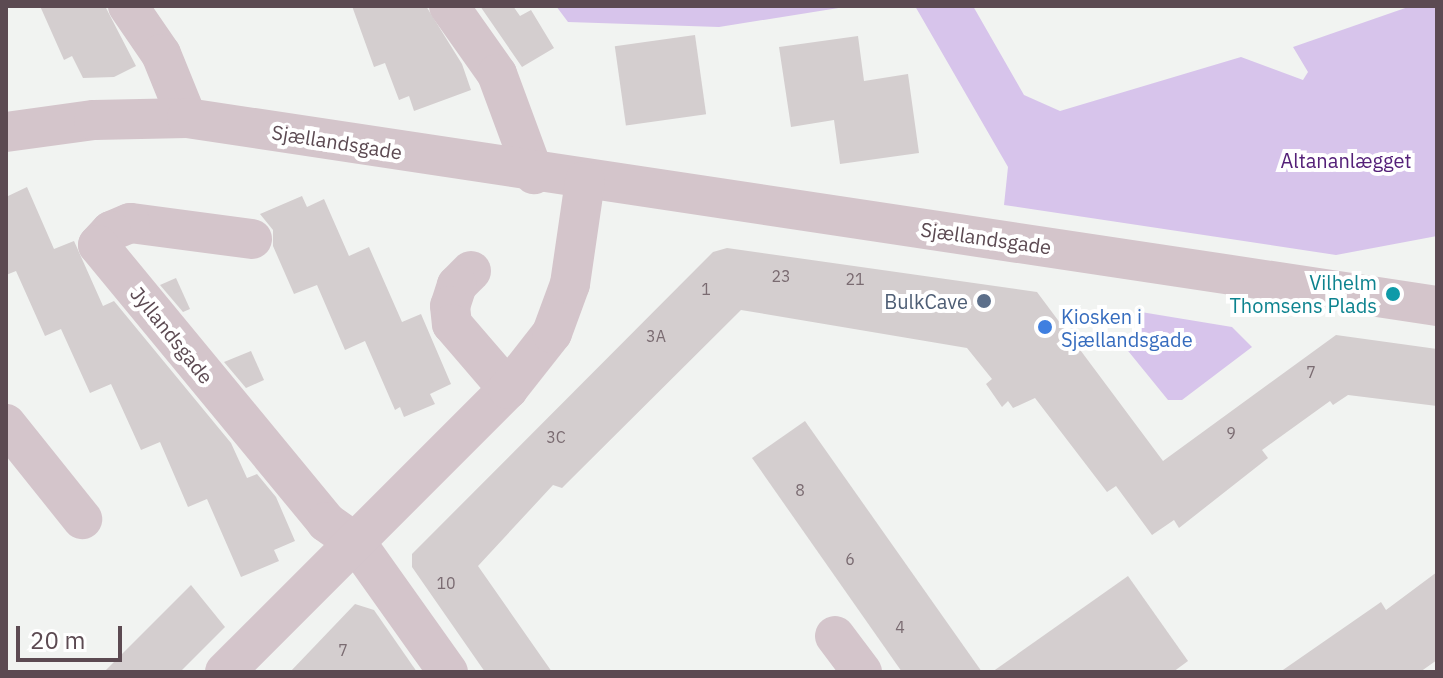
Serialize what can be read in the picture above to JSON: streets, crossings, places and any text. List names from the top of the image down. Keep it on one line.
{"streets":{"street":["Sjællandsgade","Jyllandsgade"]},"parks":["Altananlægget"],"places":["Vilhelm Thomsens Plads","BulkCave","Kiosken i Sjællandsgade"],"house_numbers":["23","21","1","3A","7","9","3C","8","6","10","4","7"],"scale_bar":"20 m"}
